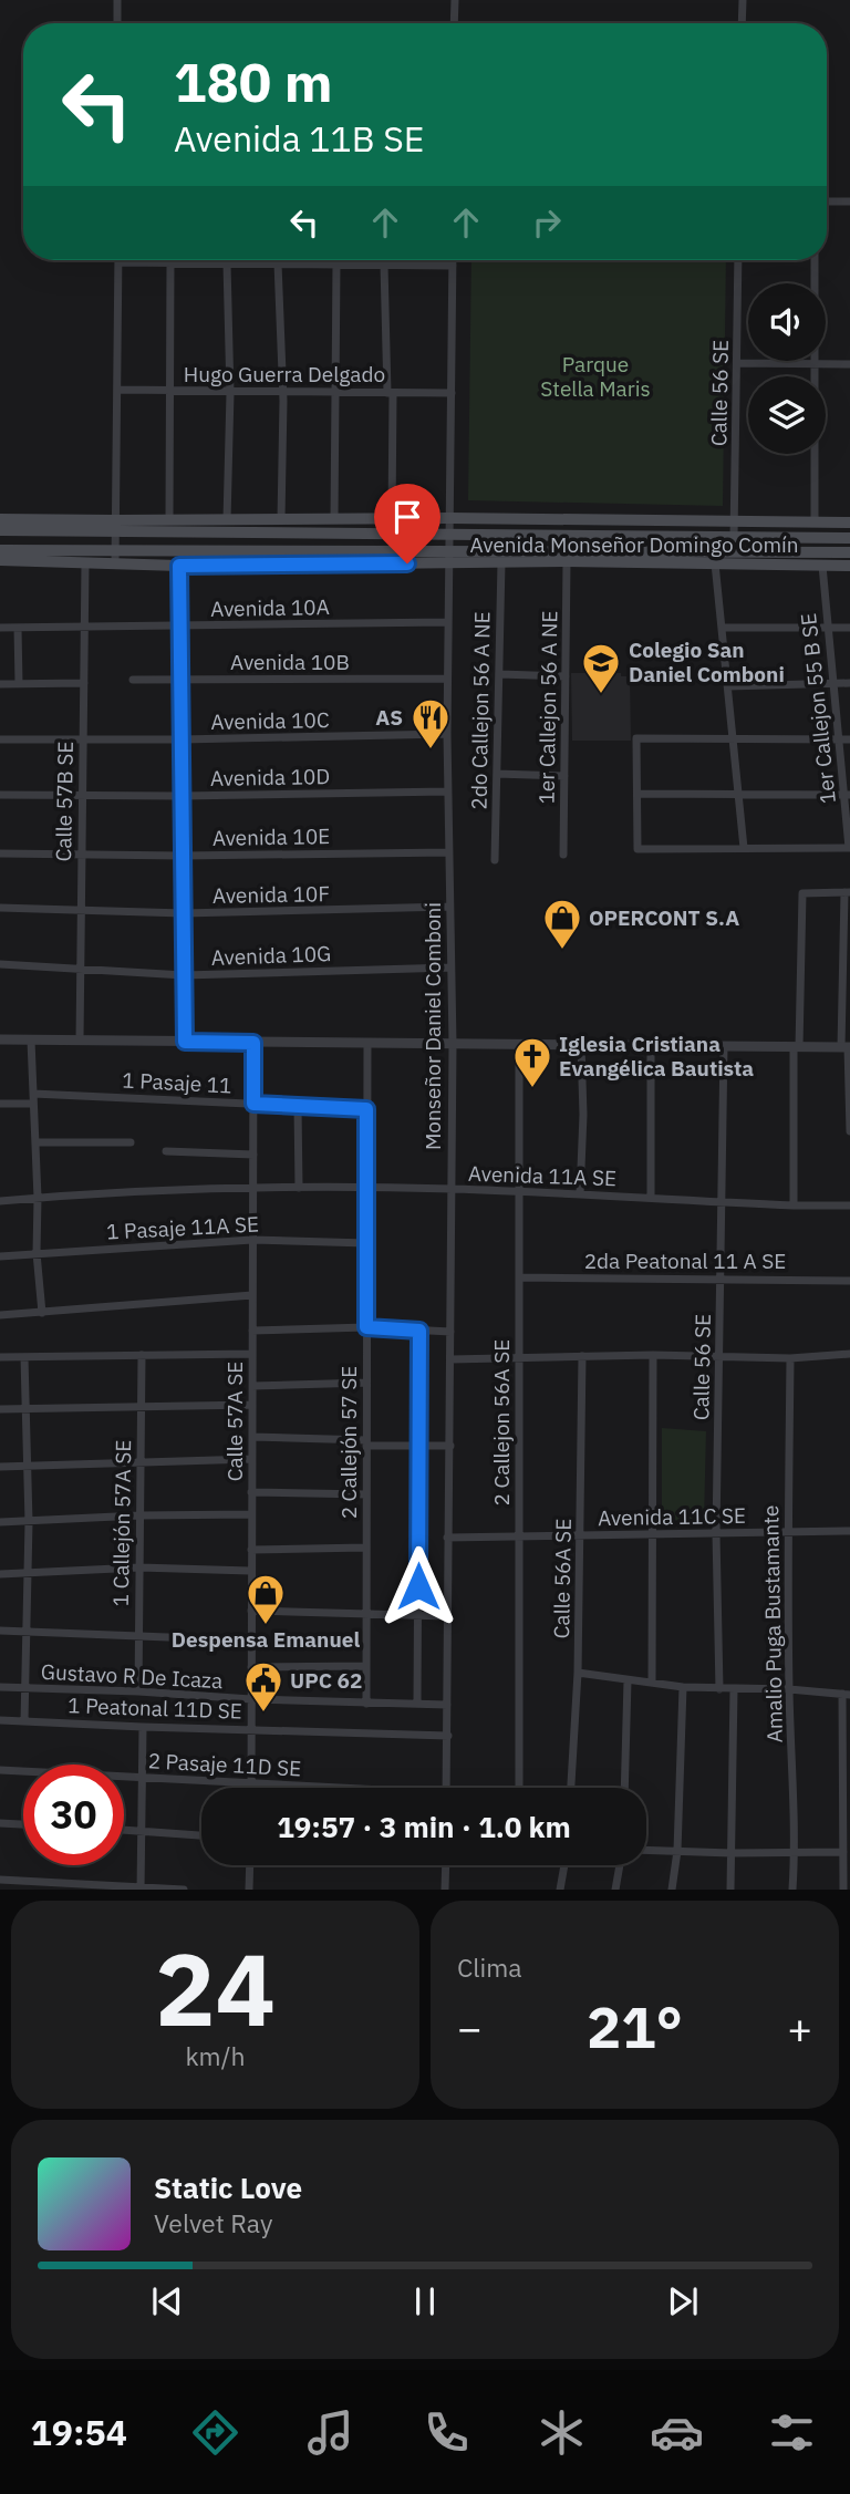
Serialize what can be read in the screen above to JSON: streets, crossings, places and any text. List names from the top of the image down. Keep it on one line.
{"streets":{"main road":["Avenida Monseñor Domingo Comín"],"street":["Hugo Guerra Delgado","Calle 56 SE","Avenida 10A","Avenida 10B","1er Callejon 56 A NE","1er Callejon 55 B SE","2do Callejon 56 A NE","Avenida 10C","Avenida 10D","Calle 57B SE","Avenida 10E","Avenida 10F","Avenida 10G","Monseñor Daniel Comboni","1 Pasaje 11","Avenida 11A SE","1 Pasaje 11A SE","2da Peatonal 11 A SE","Calle 57A SE","2 Callejon 56A SE","2 Callejón 57 SE","Avenida 11C SE","1 Callejón 57A SE","Calle 56A SE","Amalio Puga Bustamante","Gustavo R De Icaza","1 Peatonal 11D SE","2 Pasaje 11D SE"]},"crossings":[["Hugo Guerra Delgado","Monseñor Daniel Comboni"],["Calle 56 SE","Avenida Monseñor Domingo Comín"],["Calle 56 SE","Avenida 11A SE"],["Calle 56 SE","2da Peatonal 11 A SE"],["Calle 56 SE","Avenida 11C SE"],["Avenida Monseñor Domingo Comín","1er Callejon 56 A NE"],["Avenida Monseñor Domingo Comín","1er Callejon 55 B SE"],["Avenida Monseñor Domingo Comín","2do Callejon 56 A NE"],["Avenida Monseñor Domingo Comín","Calle 57B SE"],["Avenida Monseñor Domingo Comín","Monseñor Daniel Comboni"],["Avenida 10A","Calle 57B SE"],["Avenida 10A","Monseñor Daniel Comboni"],["Avenida 10B","Monseñor Daniel Comboni"],["Avenida 10C","Calle 57B SE"],["Avenida 10C","Monseñor Daniel Comboni"],["Avenida 10D","Calle 57B SE"],["Avenida 10D","Monseñor Daniel Comboni"],["Calle 57B SE","Avenida 10E"],["Calle 57B SE","Avenida 10F"],["Calle 57B SE","Avenida 10G"],["Avenida 10E","Monseñor Daniel Comboni"],["Avenida 10F","Monseñor Daniel Comboni"],["Avenida 10G","Monseñor Daniel Comboni"],["Monseñor Daniel Comboni","Avenida 11A SE"],["Monseñor Daniel Comboni","Avenida 11C SE"],["Monseñor Daniel Comboni","Gustavo R De Icaza"],["Monseñor Daniel Comboni","1 Peatonal 11D SE"],["1 Pasaje 11","Calle 57A SE"],["1 Pasaje 11","2 Callejón 57 SE"],["Avenida 11A SE","Calle 57A SE"],["Avenida 11A SE","2 Callejon 56A SE"],["Avenida 11A SE","2 Callejón 57 SE"],["1 Pasaje 11A SE","Calle 57A SE"],["1 Pasaje 11A SE","2 Callejón 57 SE"],["2da Peatonal 11 A SE","2 Callejon 56A SE"],["Calle 57A SE","Gustavo R De Icaza"],["Calle 57A SE","1 Peatonal 11D SE"],["Calle 57A SE","2 Pasaje 11D SE"],["2 Callejon 56A SE","Avenida 11C SE"],["2 Callejón 57 SE","Gustavo R De Icaza"],["Avenida 11C SE","Calle 56A SE"],["Avenida 11C SE","Amalio Puga Bustamante"],["1 Callejón 57A SE","Gustavo R De Icaza"]],"parks":["Parque Stella Maris"],"places":{"school or university":["Colegio San Daniel Comboni"],"restaurant":["AS"],"shop":["OPERCONT S.A","Despensa Emanuel"],"church":["Iglesia Cristiana Evangélica Bautista"],"public building":["UPC 62"]},"page":{"turn":["180 m","Avenida 11B SE"],"limit":"30","trip":"19:57 · 3 min · 1.0 km","tile":[["24","km/h"],"Clima"],"heat":["−","21°","+"],"song":["Static Love","Velvet Ray"],"tabs":"19:54"}}
